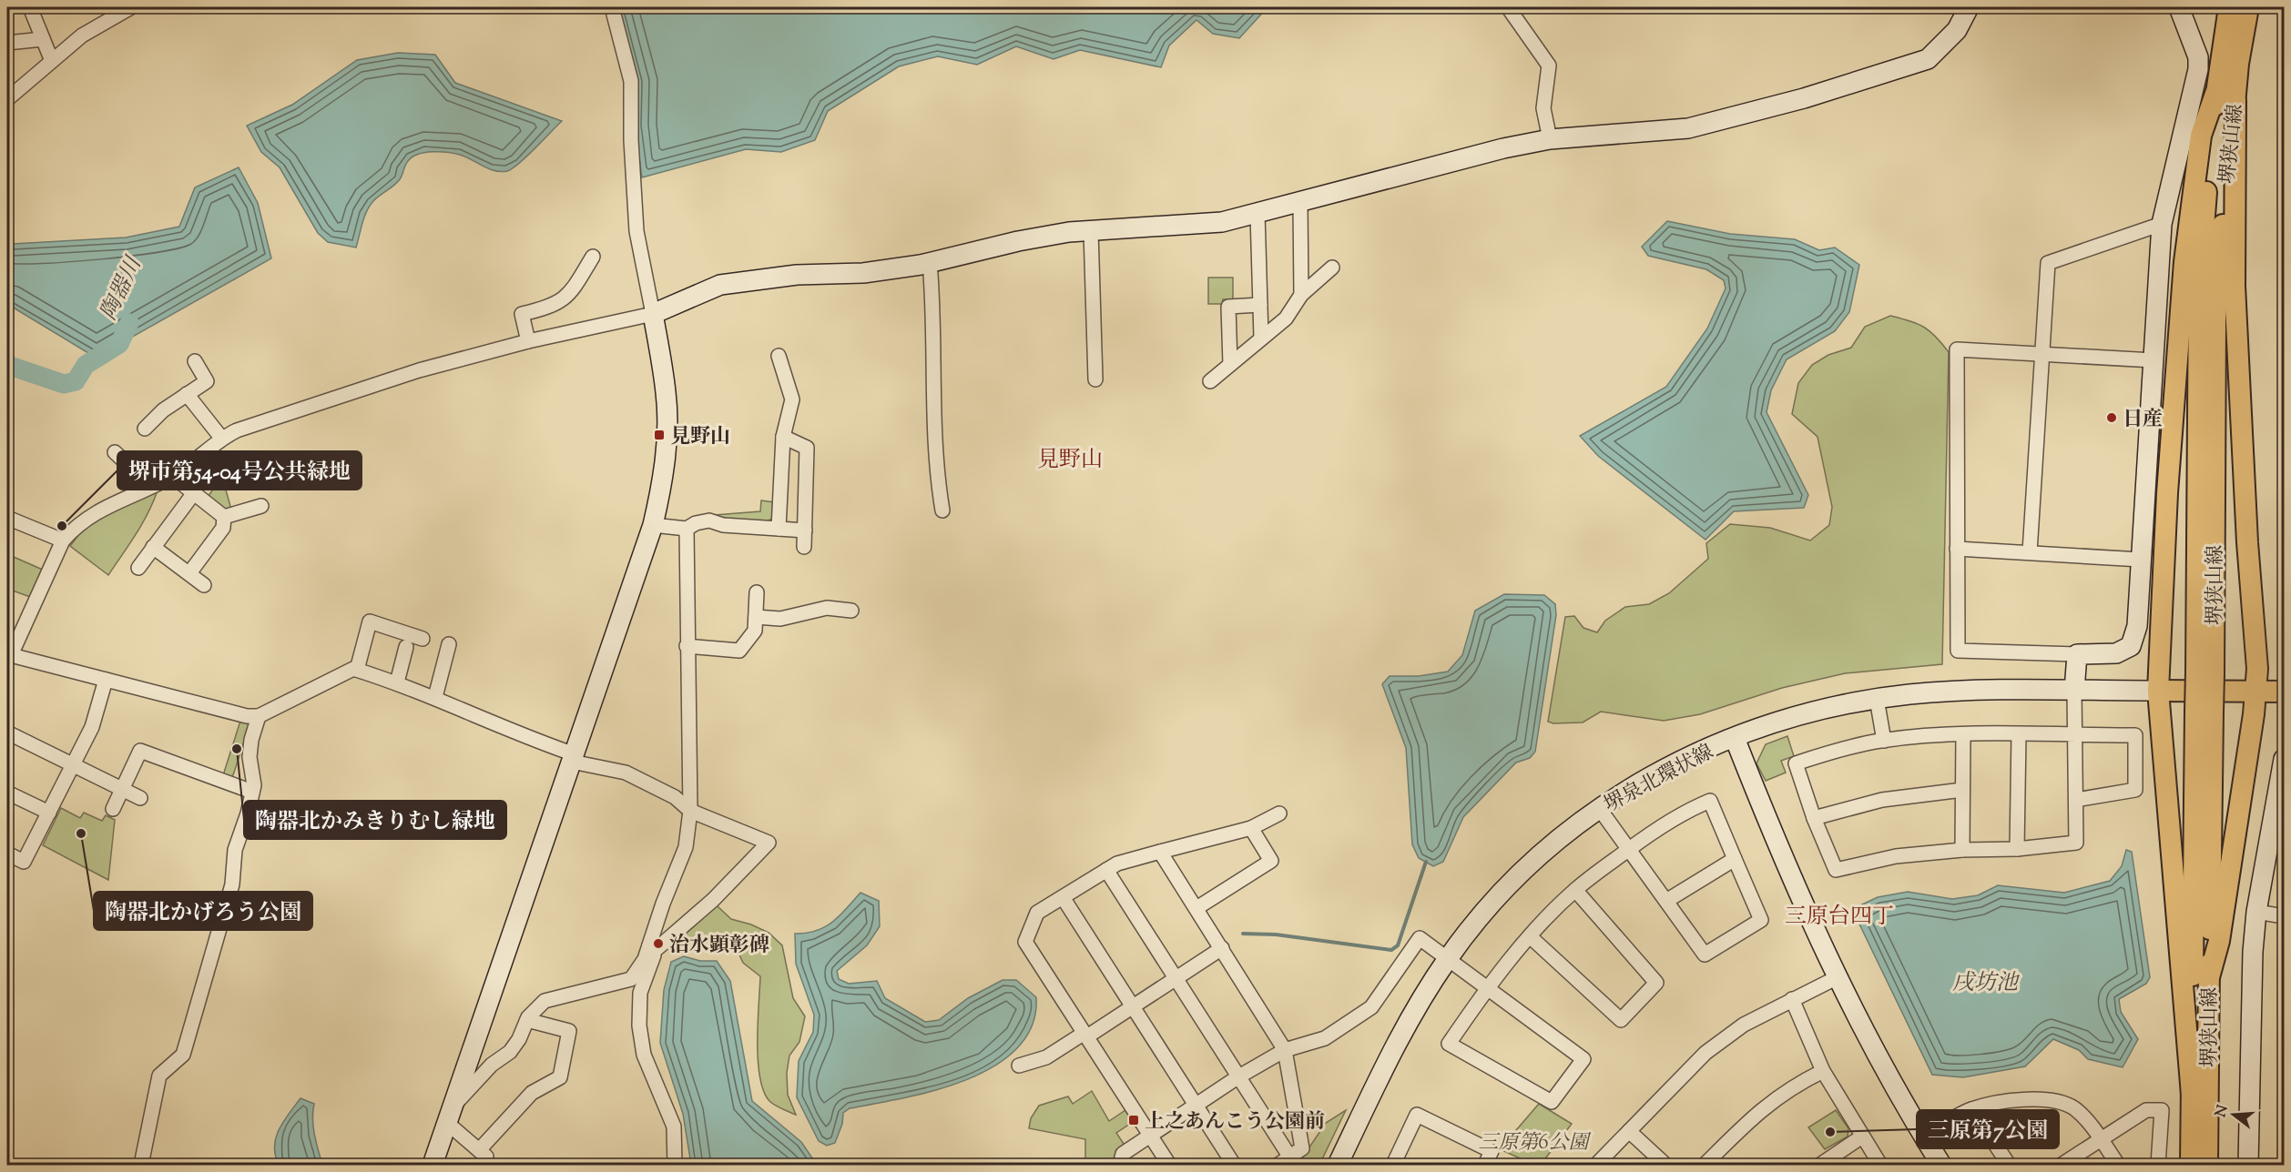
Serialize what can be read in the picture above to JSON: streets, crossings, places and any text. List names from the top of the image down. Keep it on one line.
{"streets":{"main road":["堺狭山線"],"street":["堺泉北環状線"]},"districts":["見野山","三原台四丁"],"water":["陶器川","戌坊池"],"parks":["三原第6公園"],"places":{"other":["日産","堺市第54-04号公共緑地","陶器北かみきりむし緑地","陶器北かげろう公園","治水顕彰碑","三原第7公園"],"transit":["見野山","上之あんこう公園前"]},"north":"left"}
